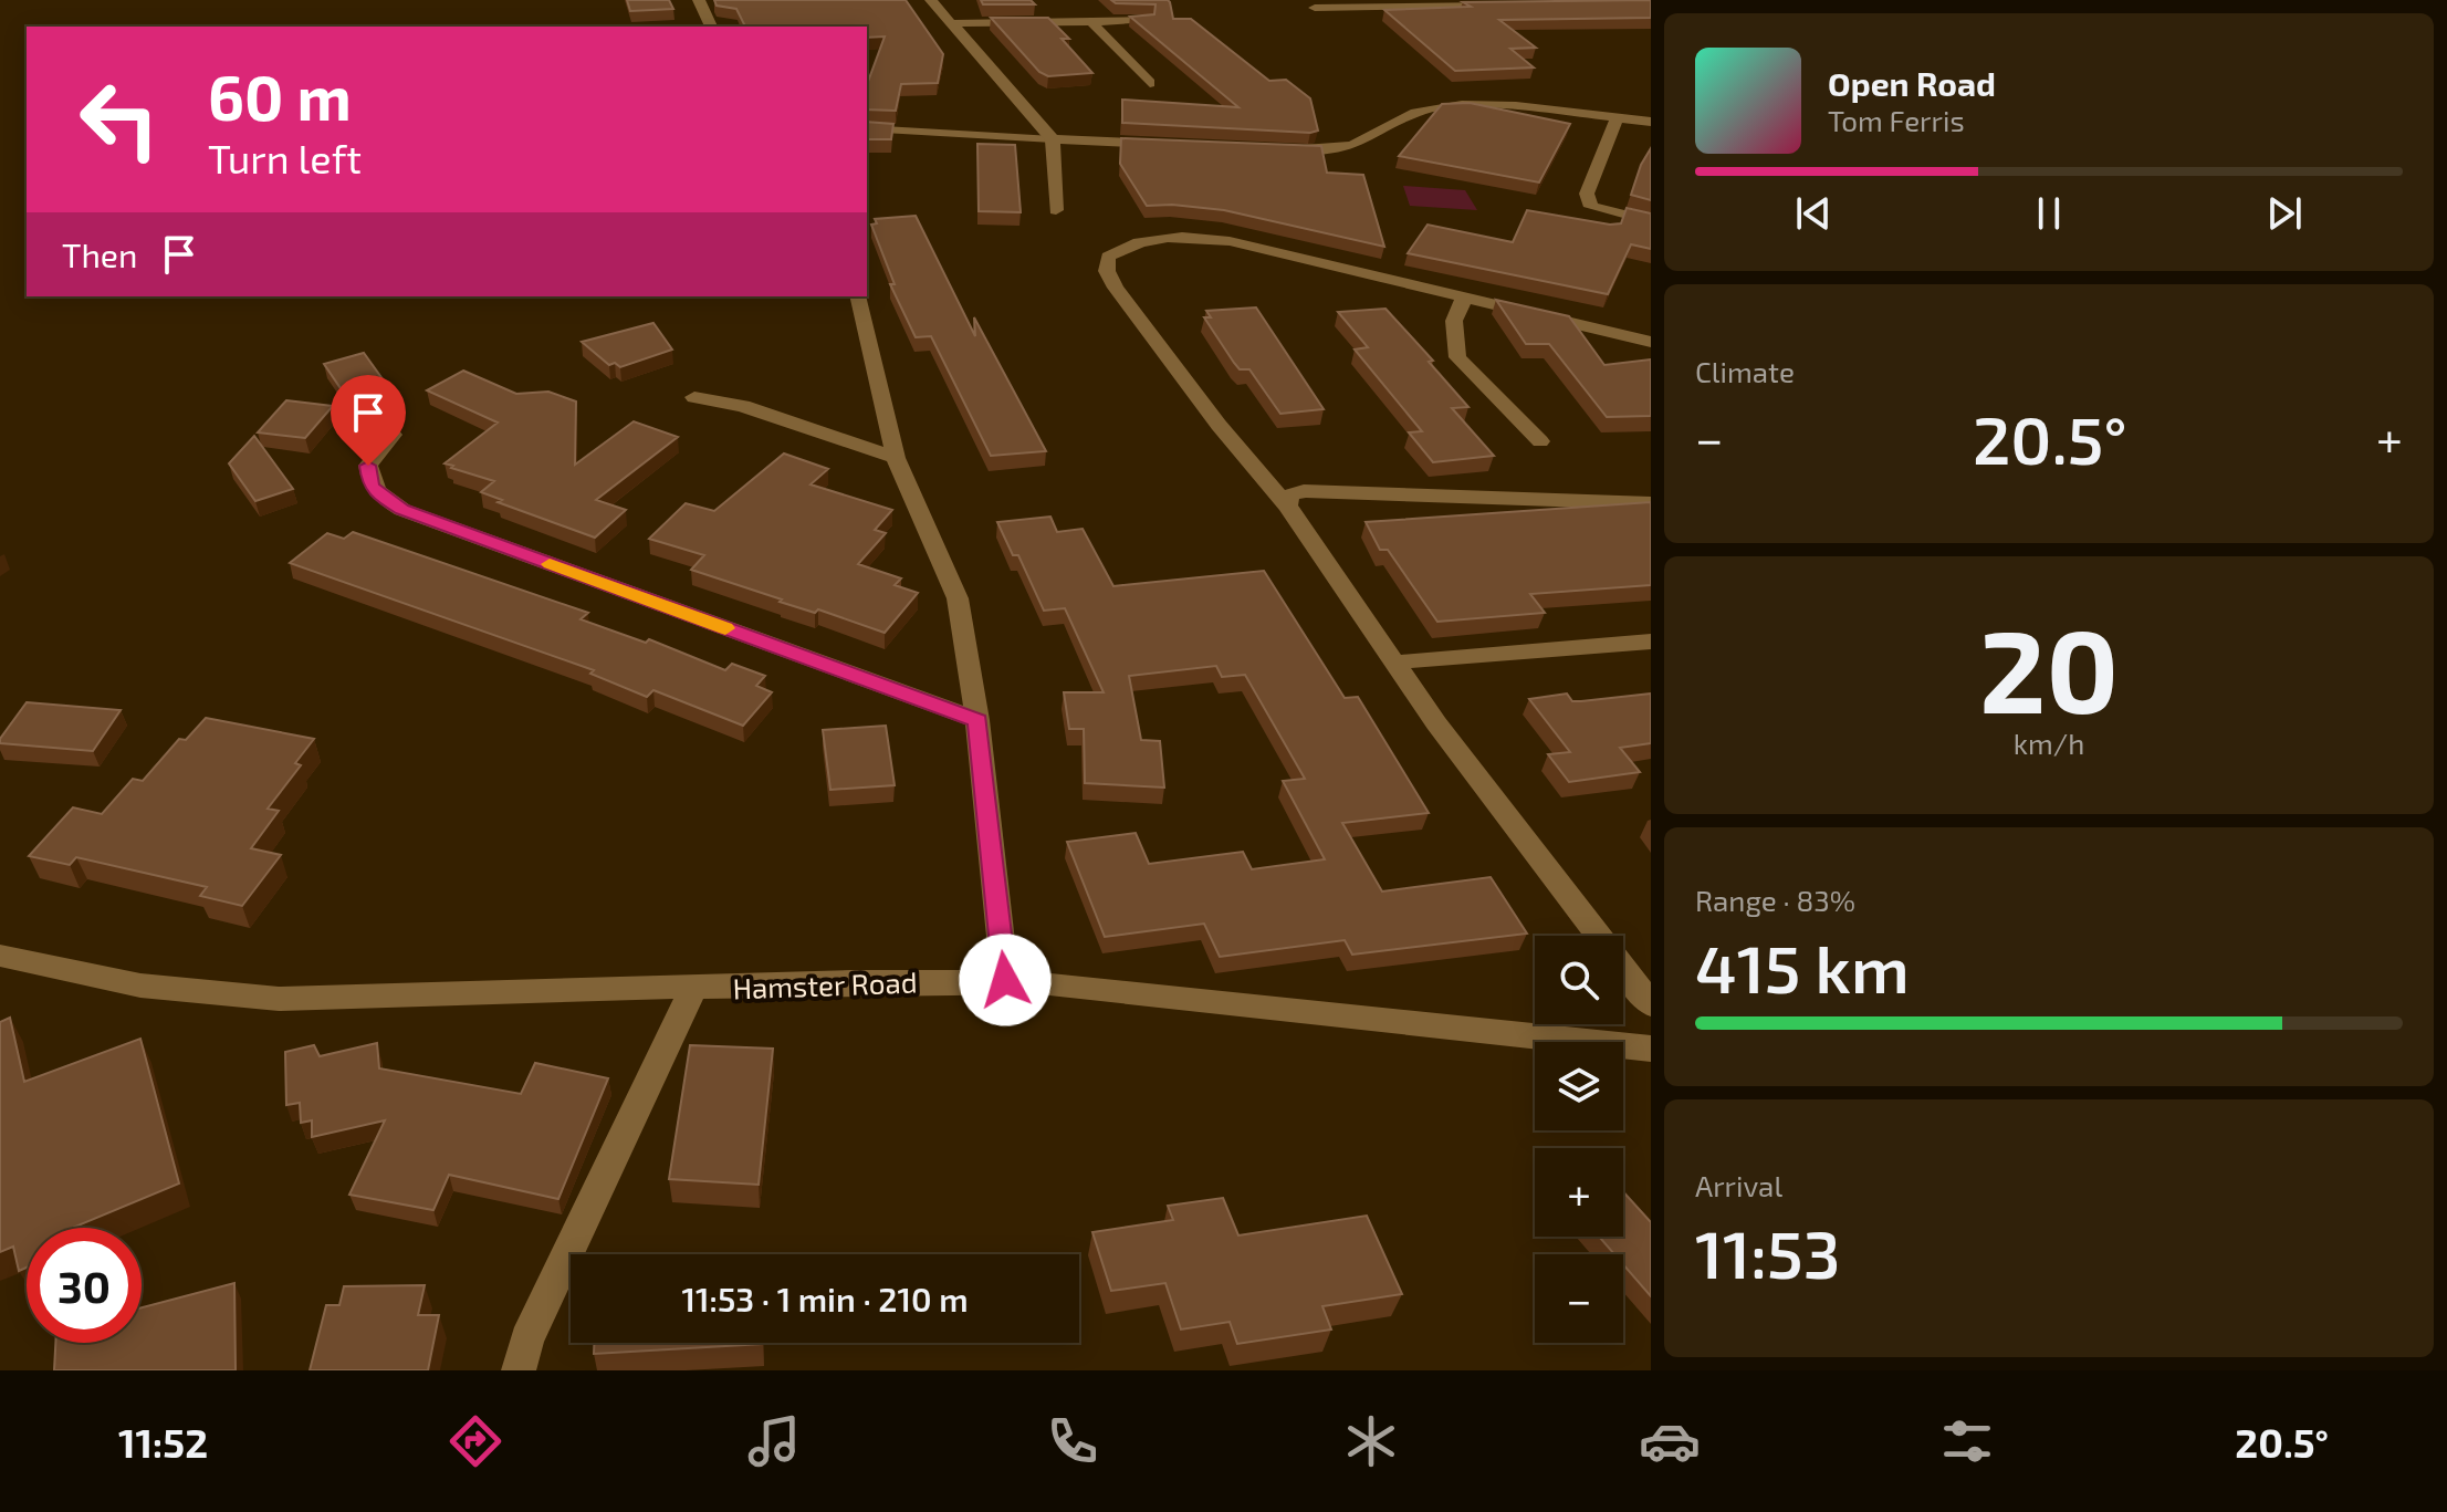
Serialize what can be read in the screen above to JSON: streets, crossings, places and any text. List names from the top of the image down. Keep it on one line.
{"streets":{"street":["Hamster Road"]},"page":{"turn":["60 m","Turn left"],"song":["Open Road","Tom Ferris"],"then":"Then","tile":["Climate",["20","km/h"],["Range · 83%","415 km"],["Arrival","11:53"]],"heat":["−","20.5°","+"],"map_buttons":["+","−"],"limit":"30","trip":"11:53 · 1 min · 210 m","tabs":["11:52","20.5°"]}}
